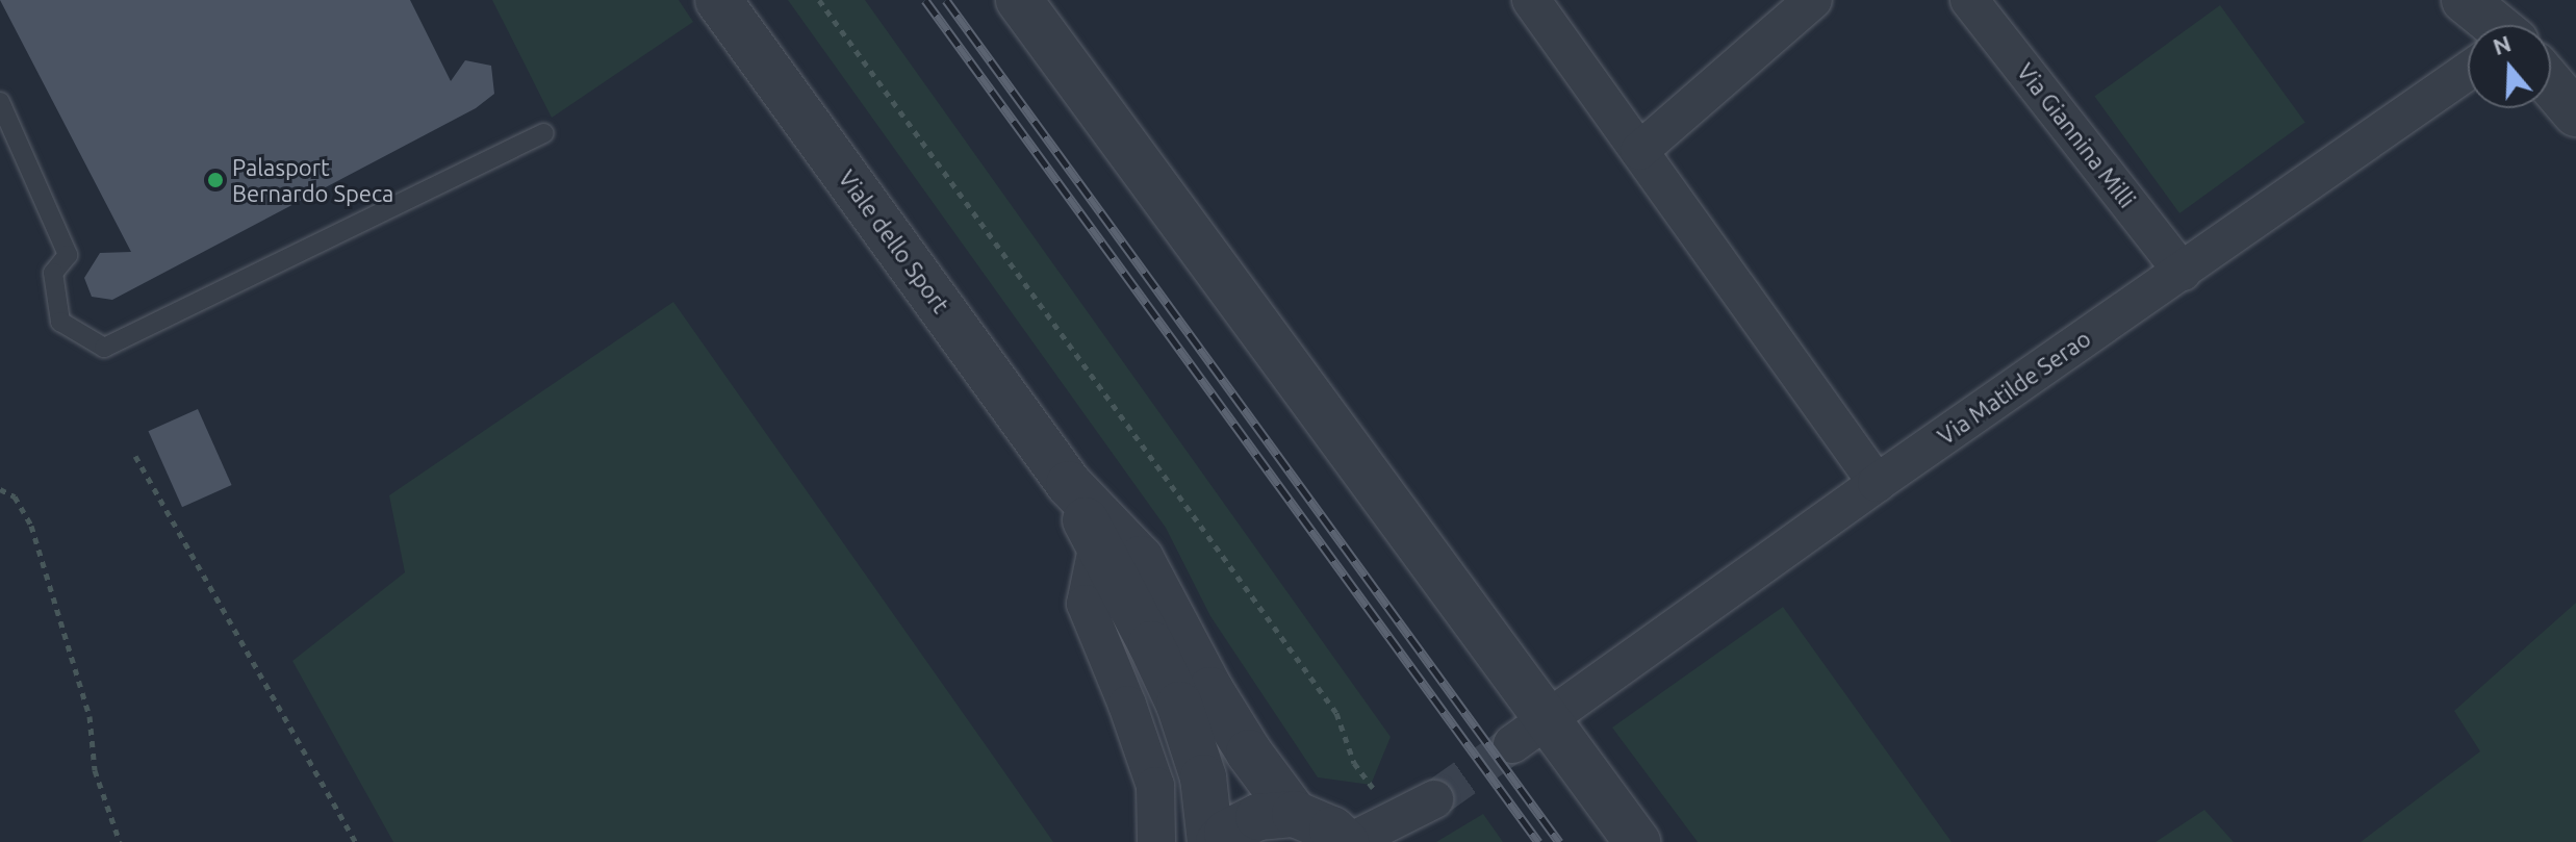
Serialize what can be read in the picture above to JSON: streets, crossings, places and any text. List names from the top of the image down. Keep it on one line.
{"streets":{"street":["Via Giannina Milli","Viale dello Sport","Via Matilde Serao"]},"crossings":[["Via Giannina Milli","Via Matilde Serao"]],"places":["Palasport Bernardo Speca"],"north":"top"}
